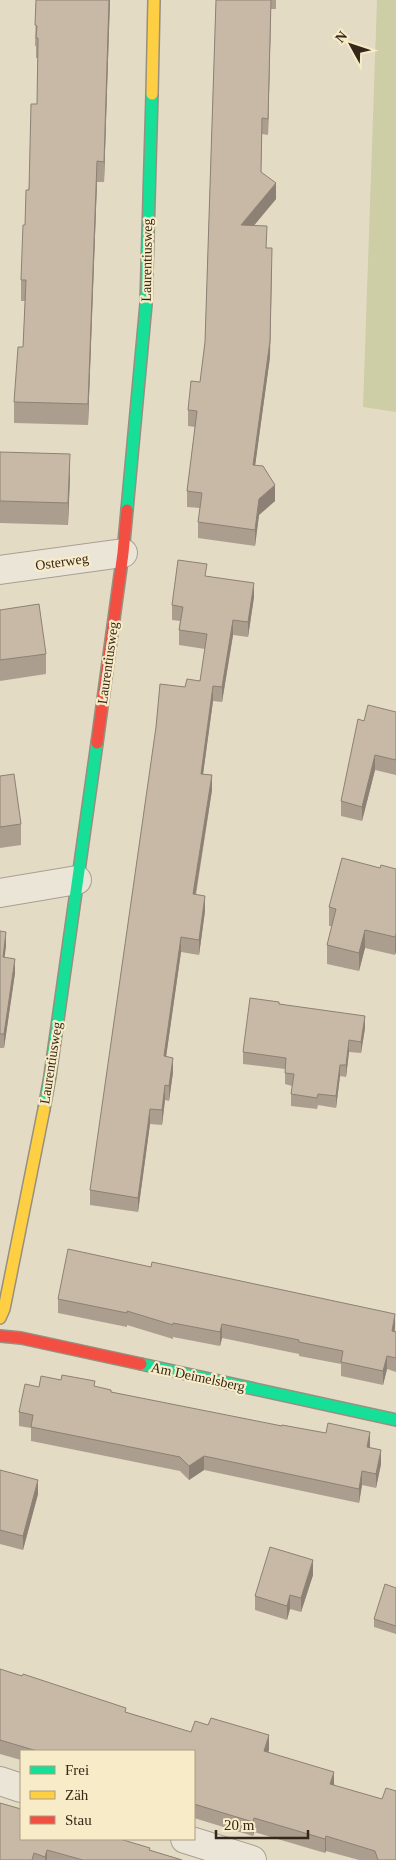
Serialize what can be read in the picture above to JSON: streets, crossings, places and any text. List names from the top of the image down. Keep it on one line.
{"streets":{"street":["Laurentiusweg","Osterweg","Am Deimelsberg"]},"crossings":[["Laurentiusweg","Osterweg"]],"legend":["Frei","Zäh","Stau"],"scale_bar":"20 m","north":"top left"}
